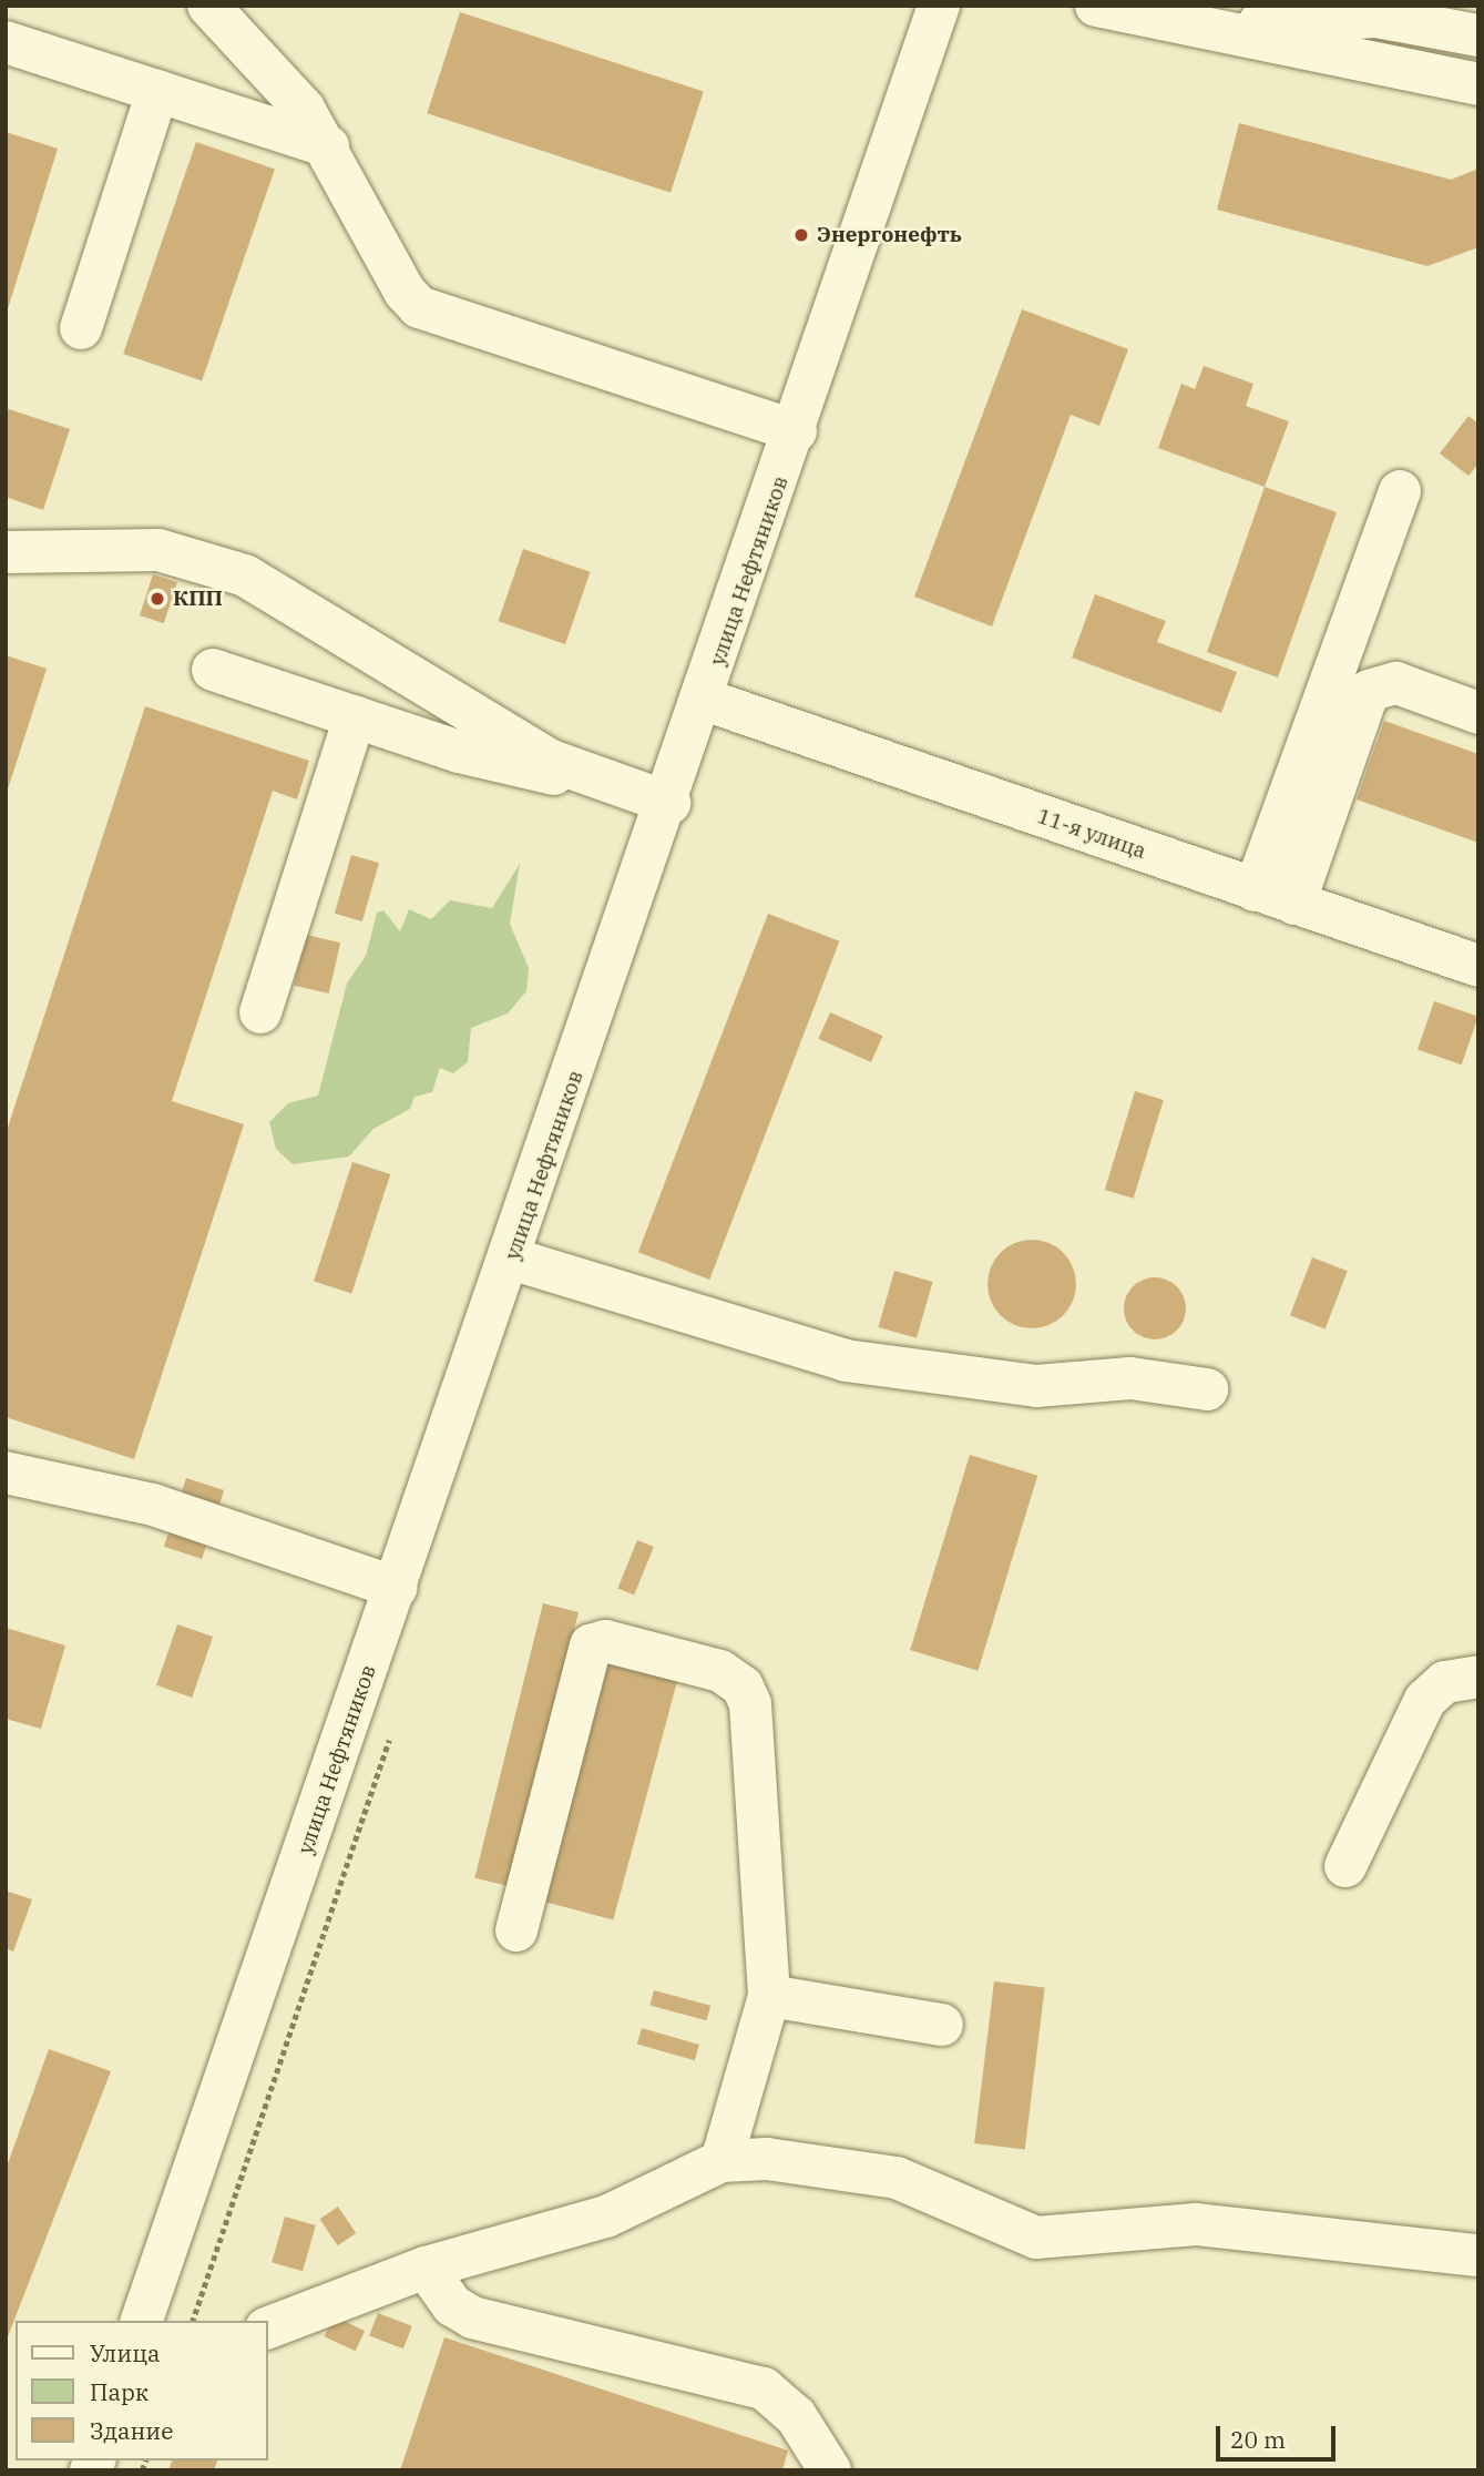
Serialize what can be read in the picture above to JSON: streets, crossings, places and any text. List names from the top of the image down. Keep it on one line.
{"streets":{"street":["улица Нефтяников","11-я улица"]},"crossings":[["улица Нефтяников","11-я улица"]],"places":["Энергонефть","КПП"],"legend":["Улица","Парк","Здание"],"scale_bar":"20 m"}
